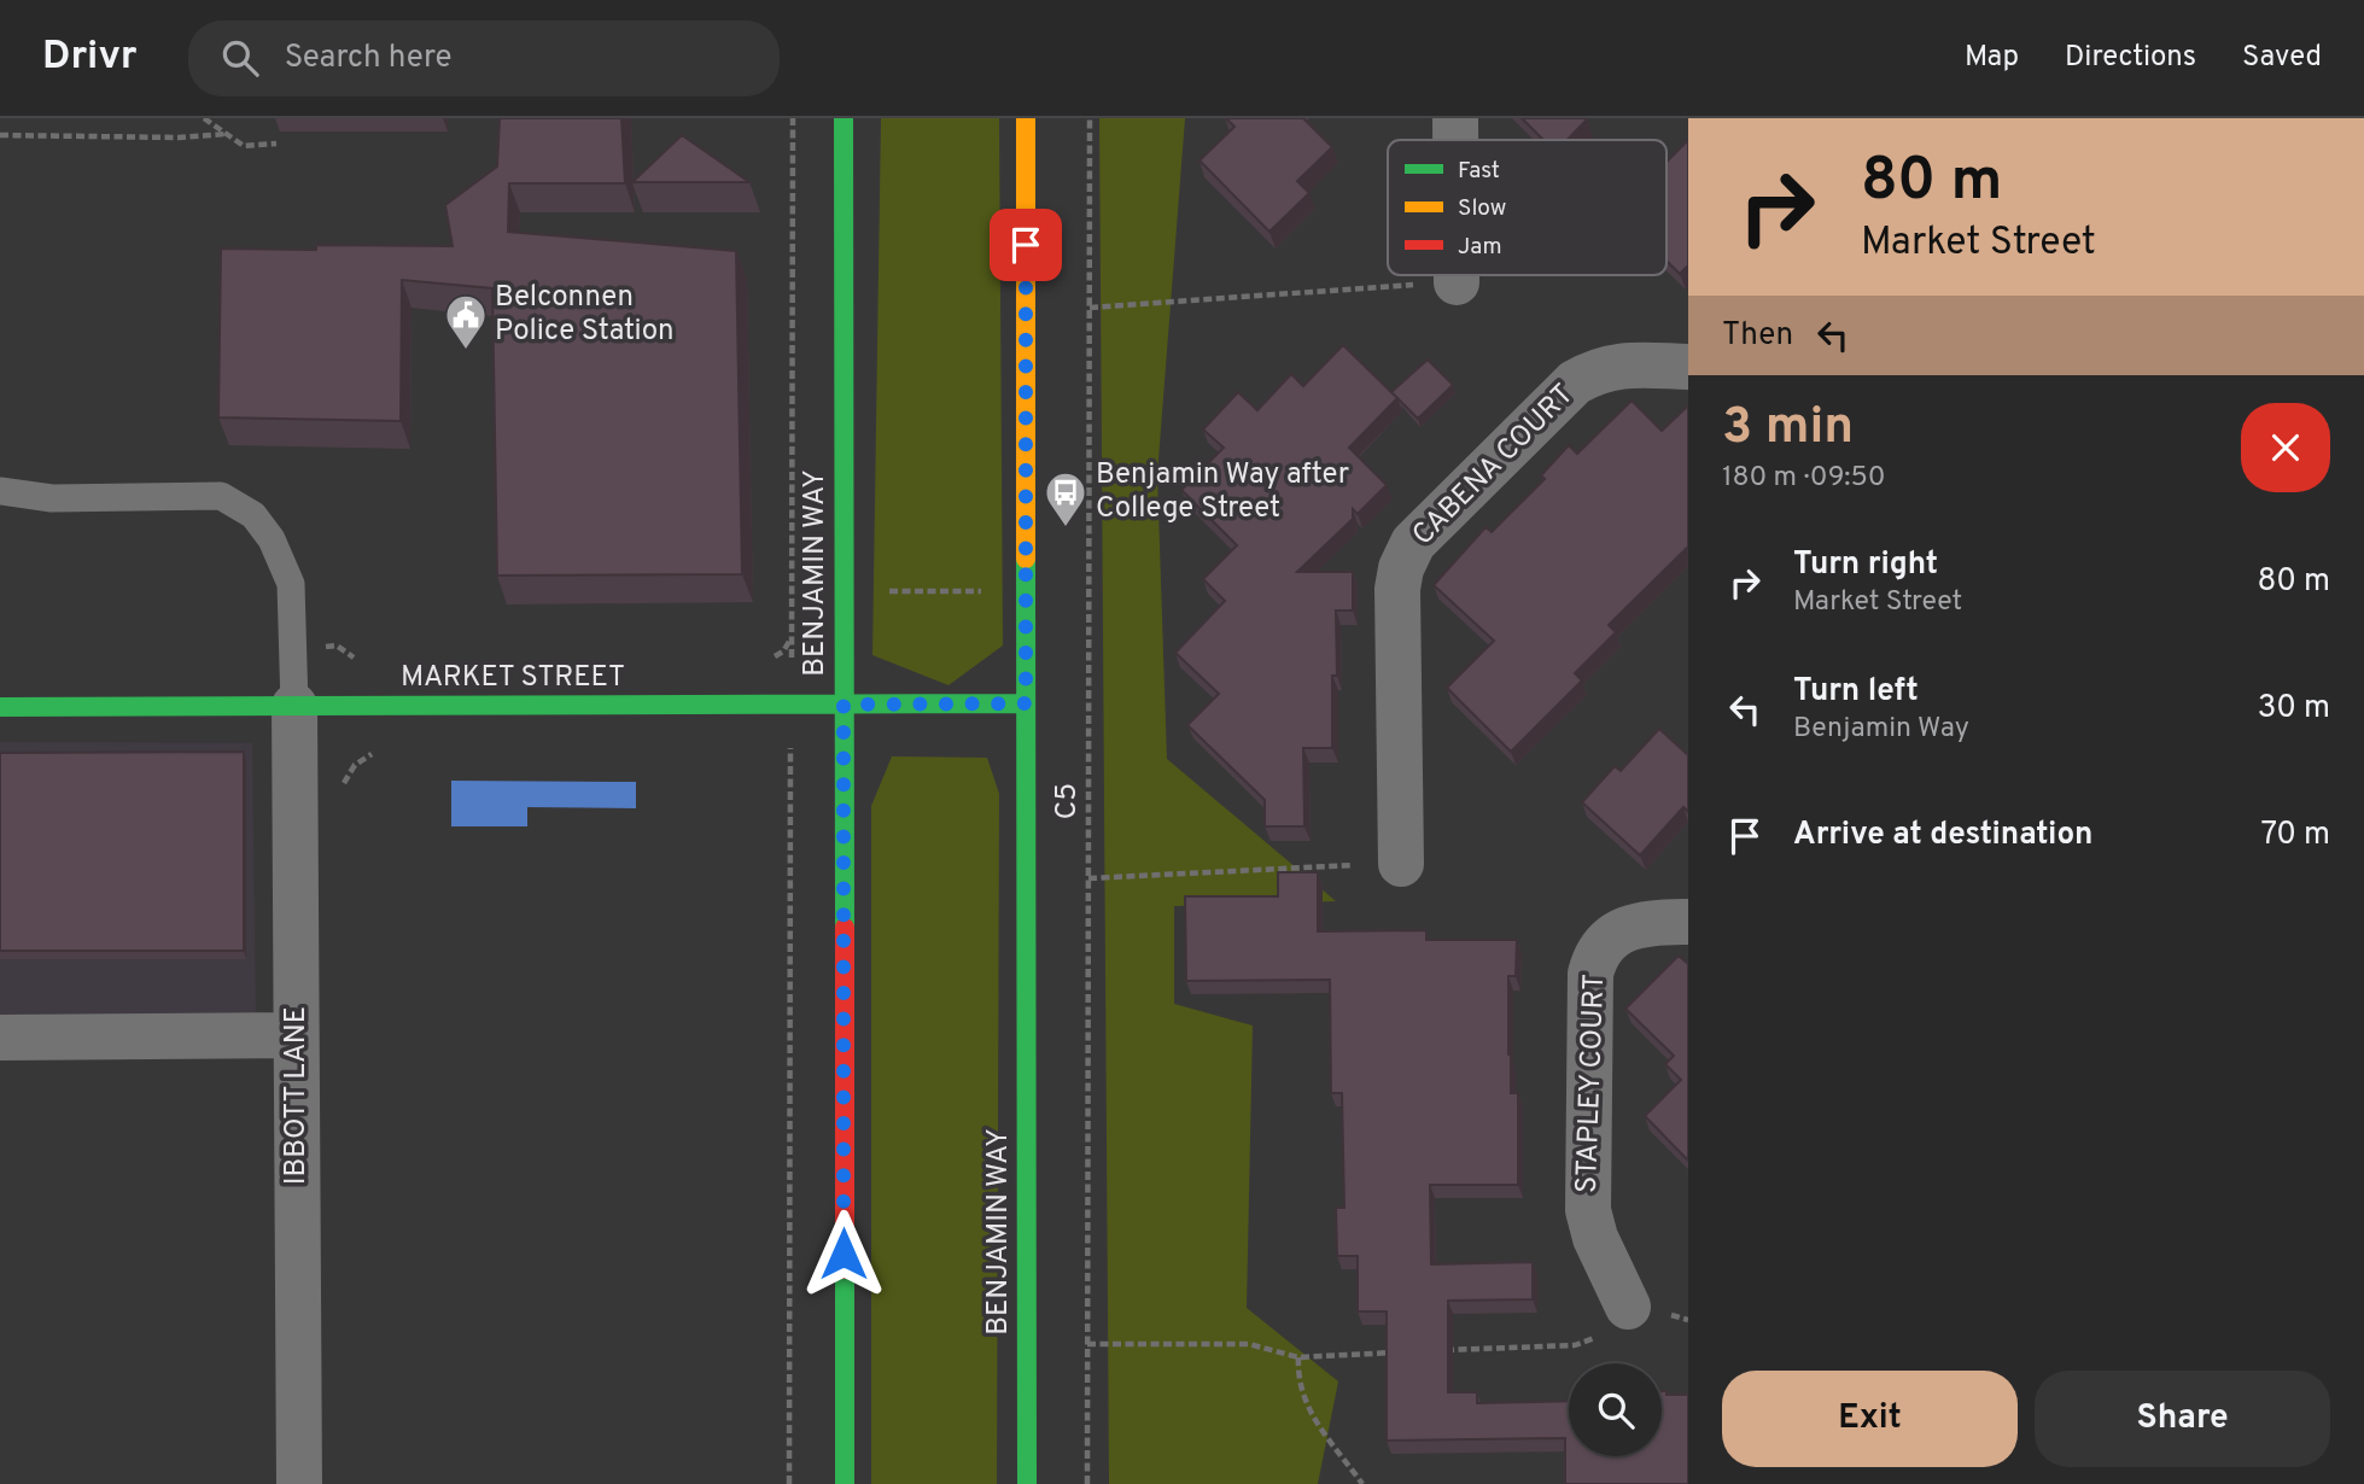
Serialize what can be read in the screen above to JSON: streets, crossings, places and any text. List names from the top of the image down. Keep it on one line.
{"streets":{"main road":["BENJAMIN WAY","MARKET STREET"],"street":["CABENA COURT","STAPLEY COURT","IBBOTT LANE"],"path":["C5"]},"crossings":[["BENJAMIN WAY","MARKET STREET"],["MARKET STREET","IBBOTT LANE"]],"places":{"public building":["Belconnen Police Station"],"bus stop":["Benjamin Way after College Street"]},"legend":["Fast","Slow","Jam"],"page":{"header":"Drivr","search":"Search here","nav":["Map","Directions","Saved"],"turn":["80 m","Market Street"],"then":"Then","heading":["3 min","180 m · 09:50"],"list":[{"name":"Turn right","note":"Market Street","value":"80 m"},{"name":"Turn left","note":"Benjamin Way","value":"30 m"},{"name":"Arrive at destination","value":"70 m"}],"buttons":["Exit","Share"]}}
